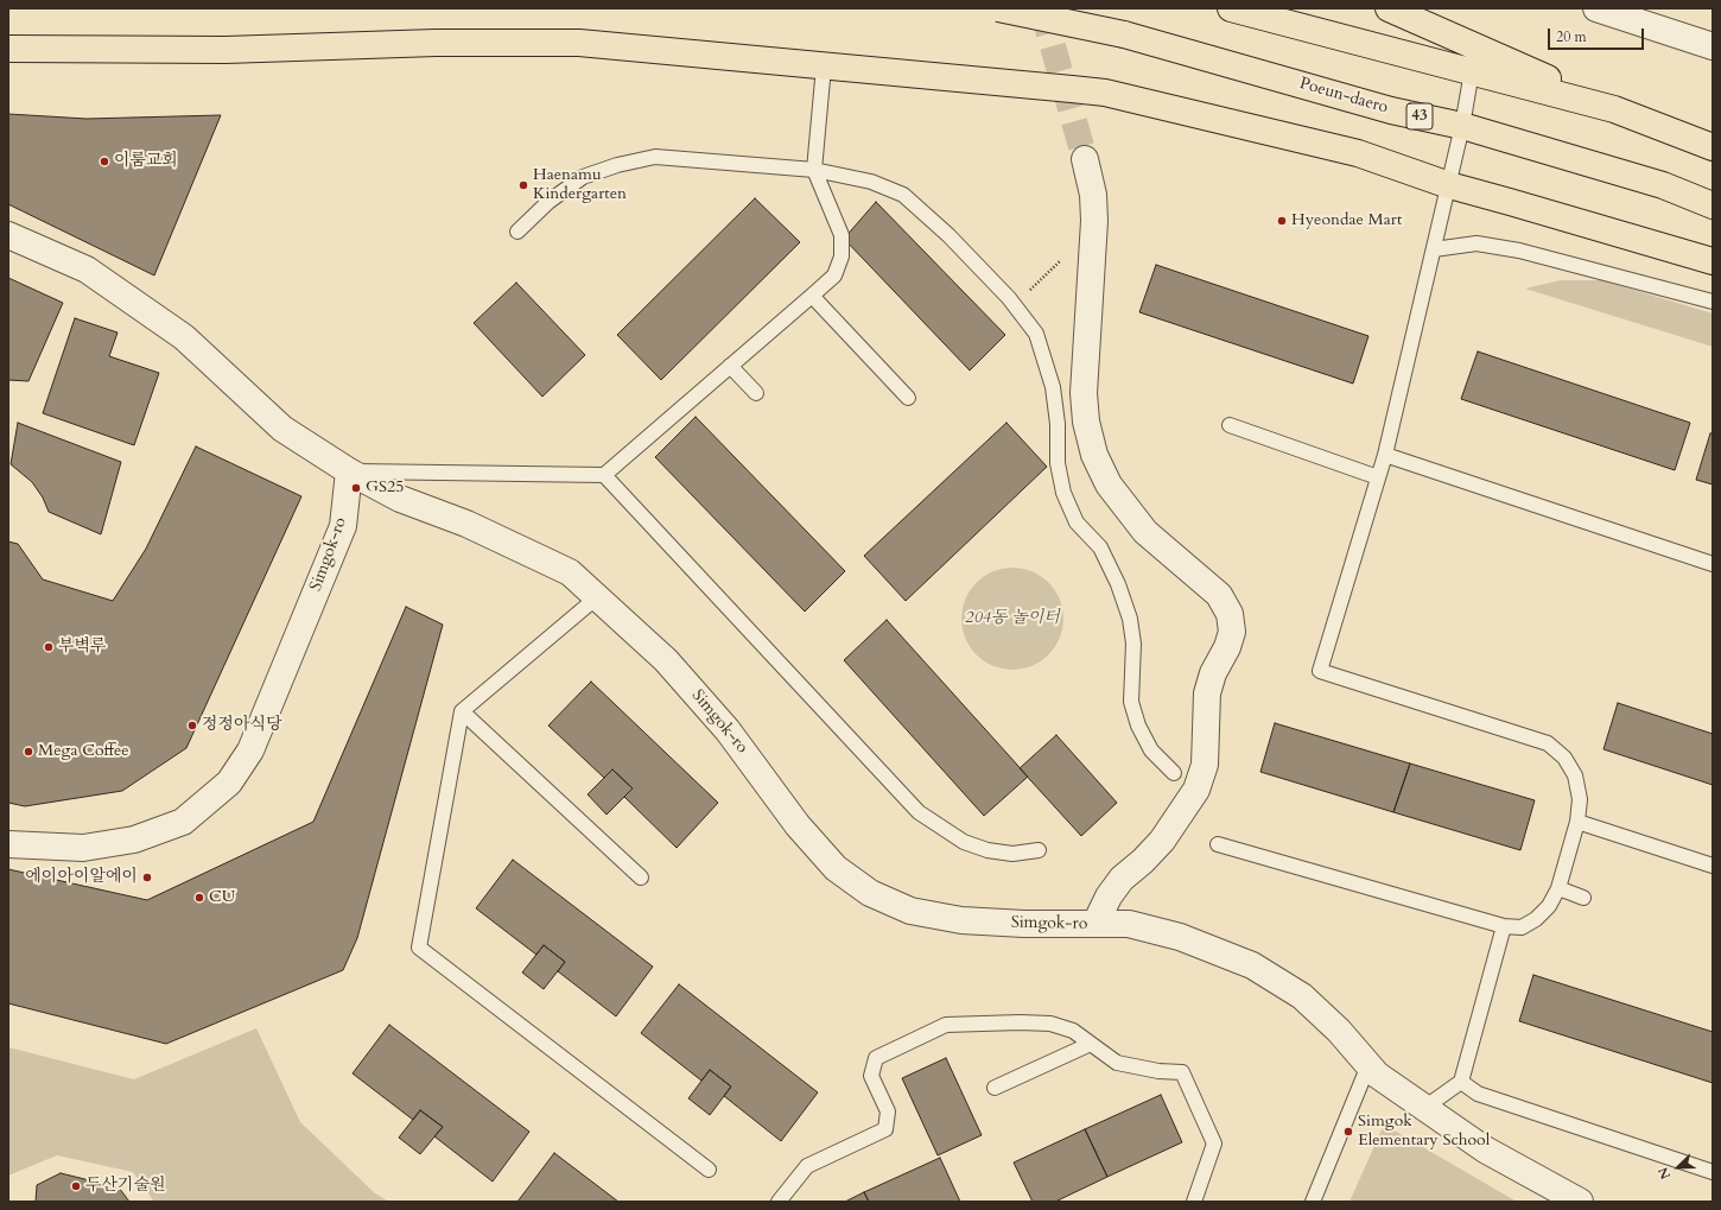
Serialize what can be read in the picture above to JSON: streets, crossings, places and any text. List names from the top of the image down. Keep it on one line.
{"streets":{"main road":["Poeun-daero","43"],"street":["Simgok-ro"]},"parks":["204동 놀이터"],"places":["이룸교회","Haenamu Kindergarten","Hyeondae Mart","GS25","부벽루","정정아식당","Mega Coffee","에이아이알에이","CU","Simgok Elementary School","두산기술원"],"scale_bar":"20 m","north":"bottom left"}
